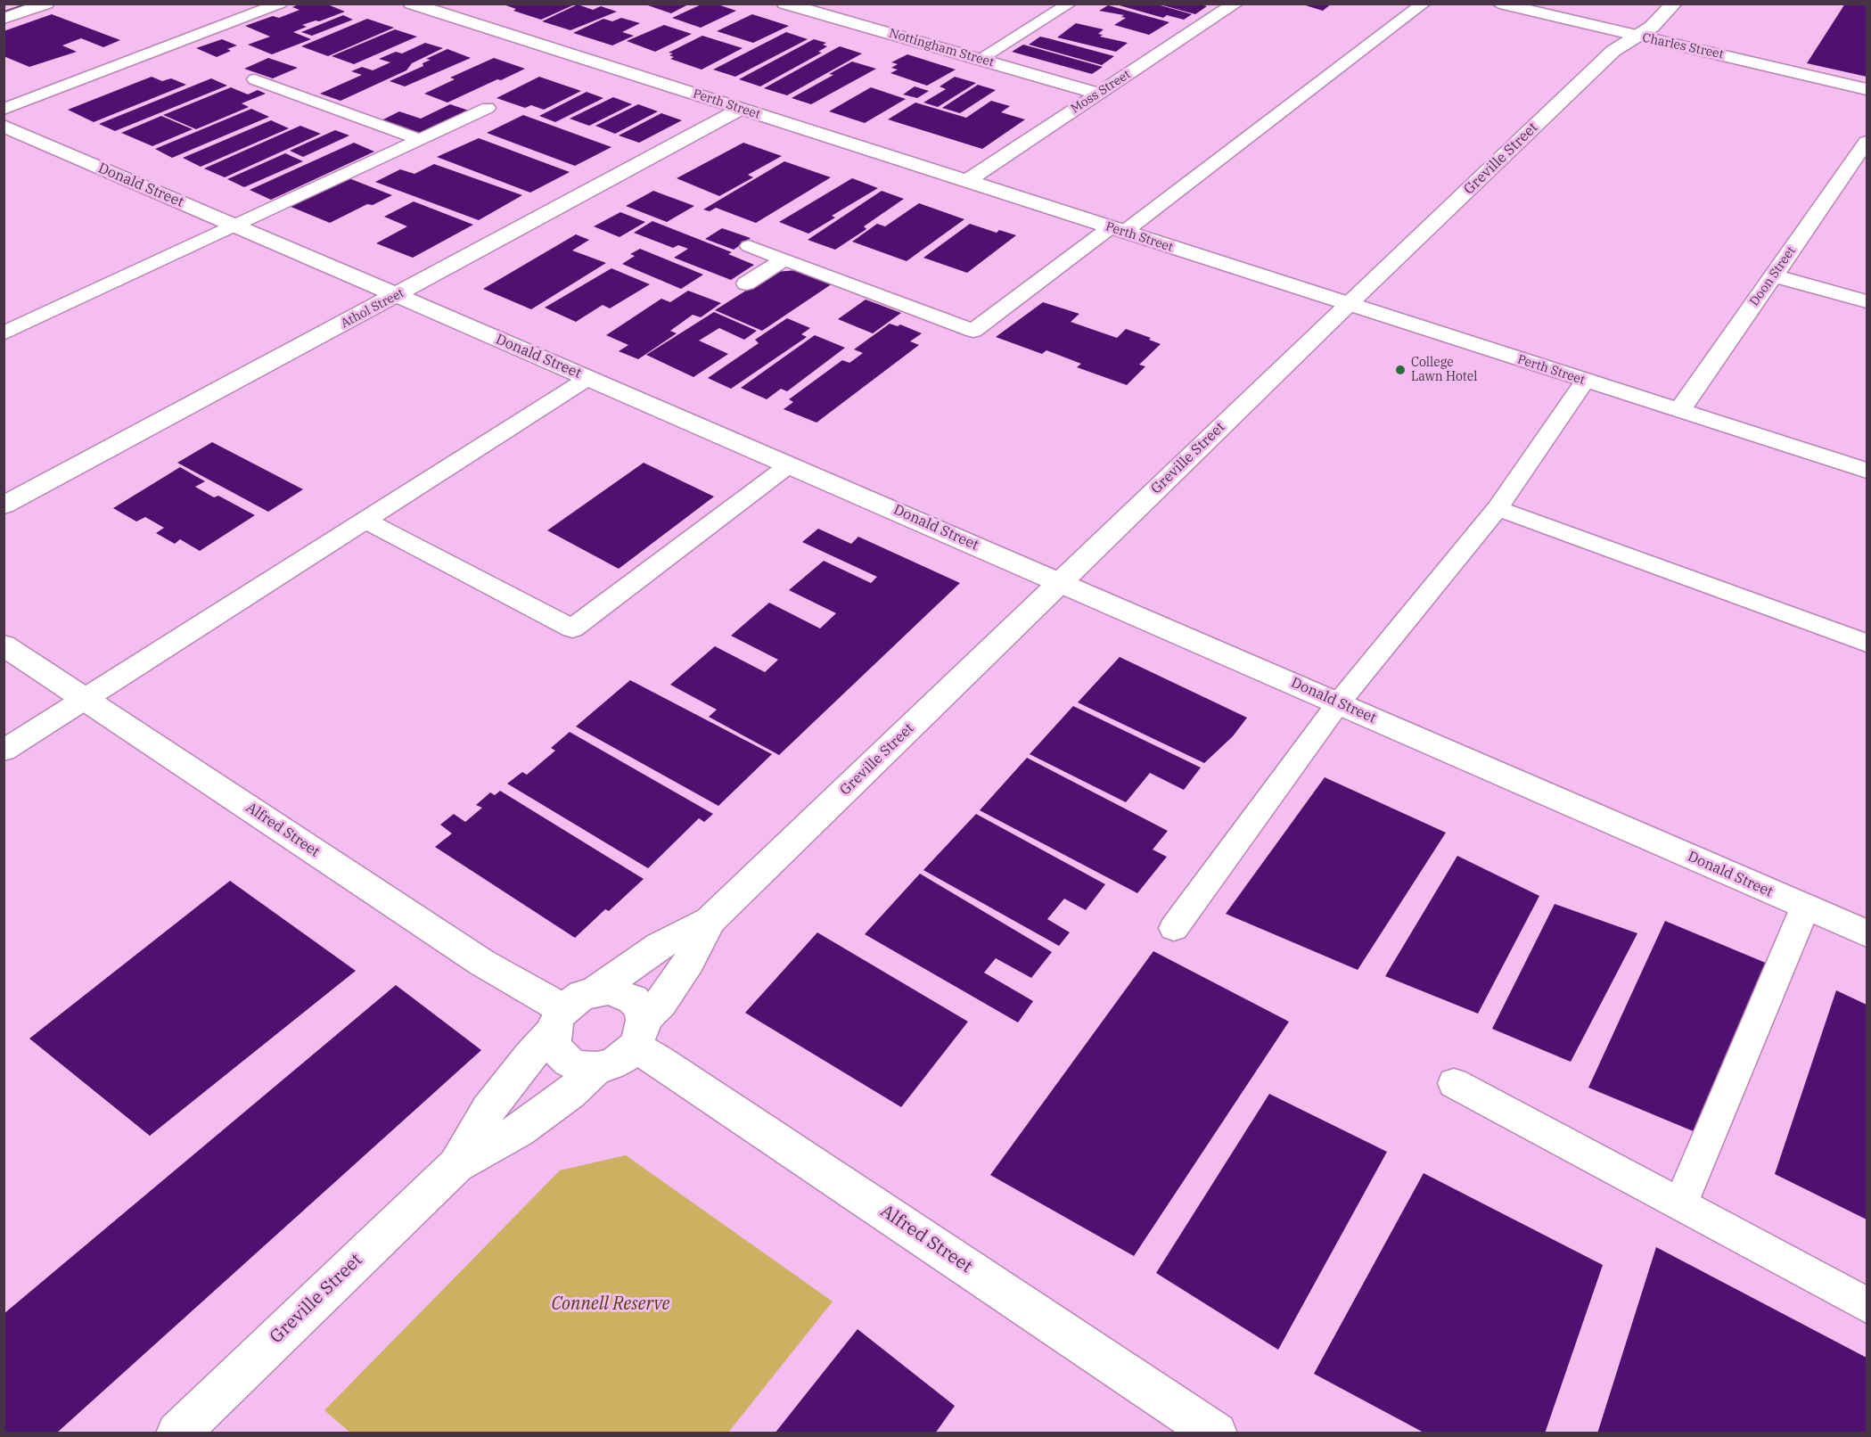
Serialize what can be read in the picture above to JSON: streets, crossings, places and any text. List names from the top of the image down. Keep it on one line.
{"streets":{"street":["Charles Street","Nottingham Street","Moss Street","Perth Street","Greville Street","Donald Street","Doon Street","Athol Street","Alfred Street"]},"crossings":[["Charles Street","Greville Street"],["Nottingham Street","Moss Street"],["Moss Street","Perth Street"],["Perth Street","Greville Street"],["Perth Street","Doon Street"],["Perth Street","Athol Street"],["Greville Street","Donald Street"],["Greville Street","Alfred Street"],["Donald Street","Athol Street"]],"parks":["Connell Reserve"],"places":["College Lawn Hotel"]}
